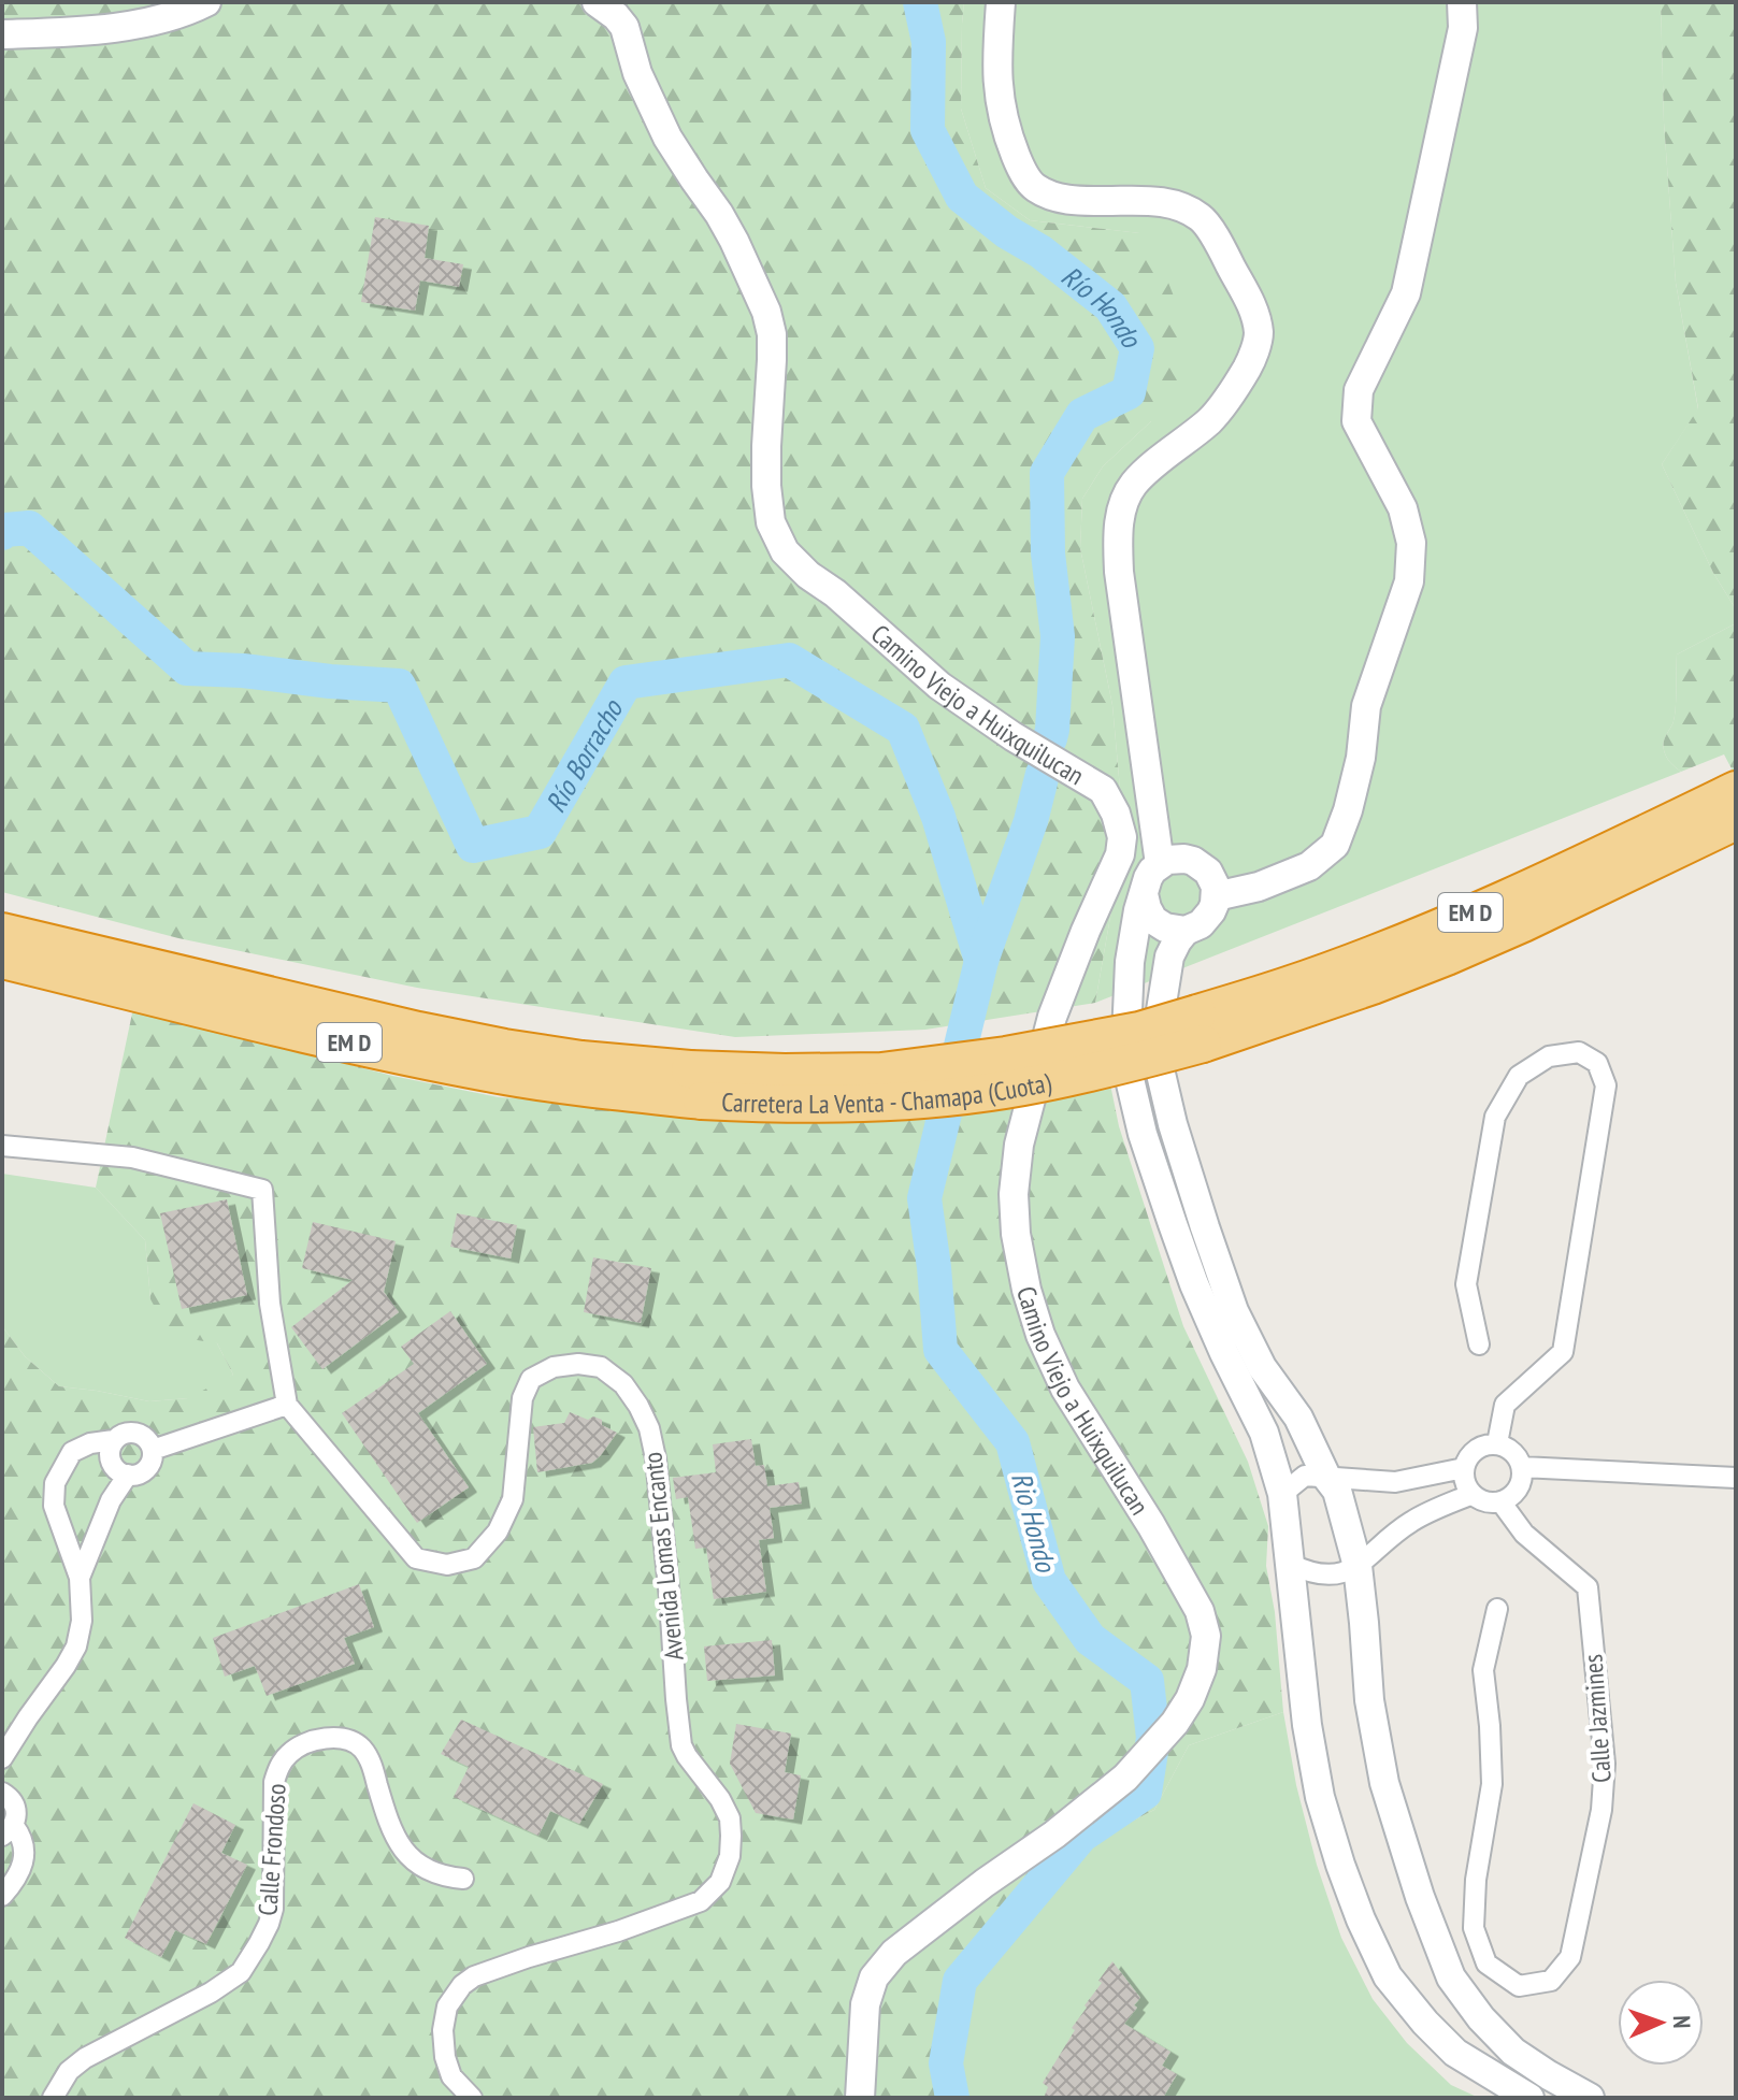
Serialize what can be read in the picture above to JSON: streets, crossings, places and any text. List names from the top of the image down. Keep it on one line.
{"streets":{"highway":["EM D","Carretera La Venta - Chamapa (Cuota)"],"main road":["Camino Viejo a Huixquilucan"],"street":["Avenida Lomas Encanto","Calle Jazmines","Calle Frondoso"]},"water":["Río Hondo","Río Borracho","Rio Hondo"],"north":"right"}
